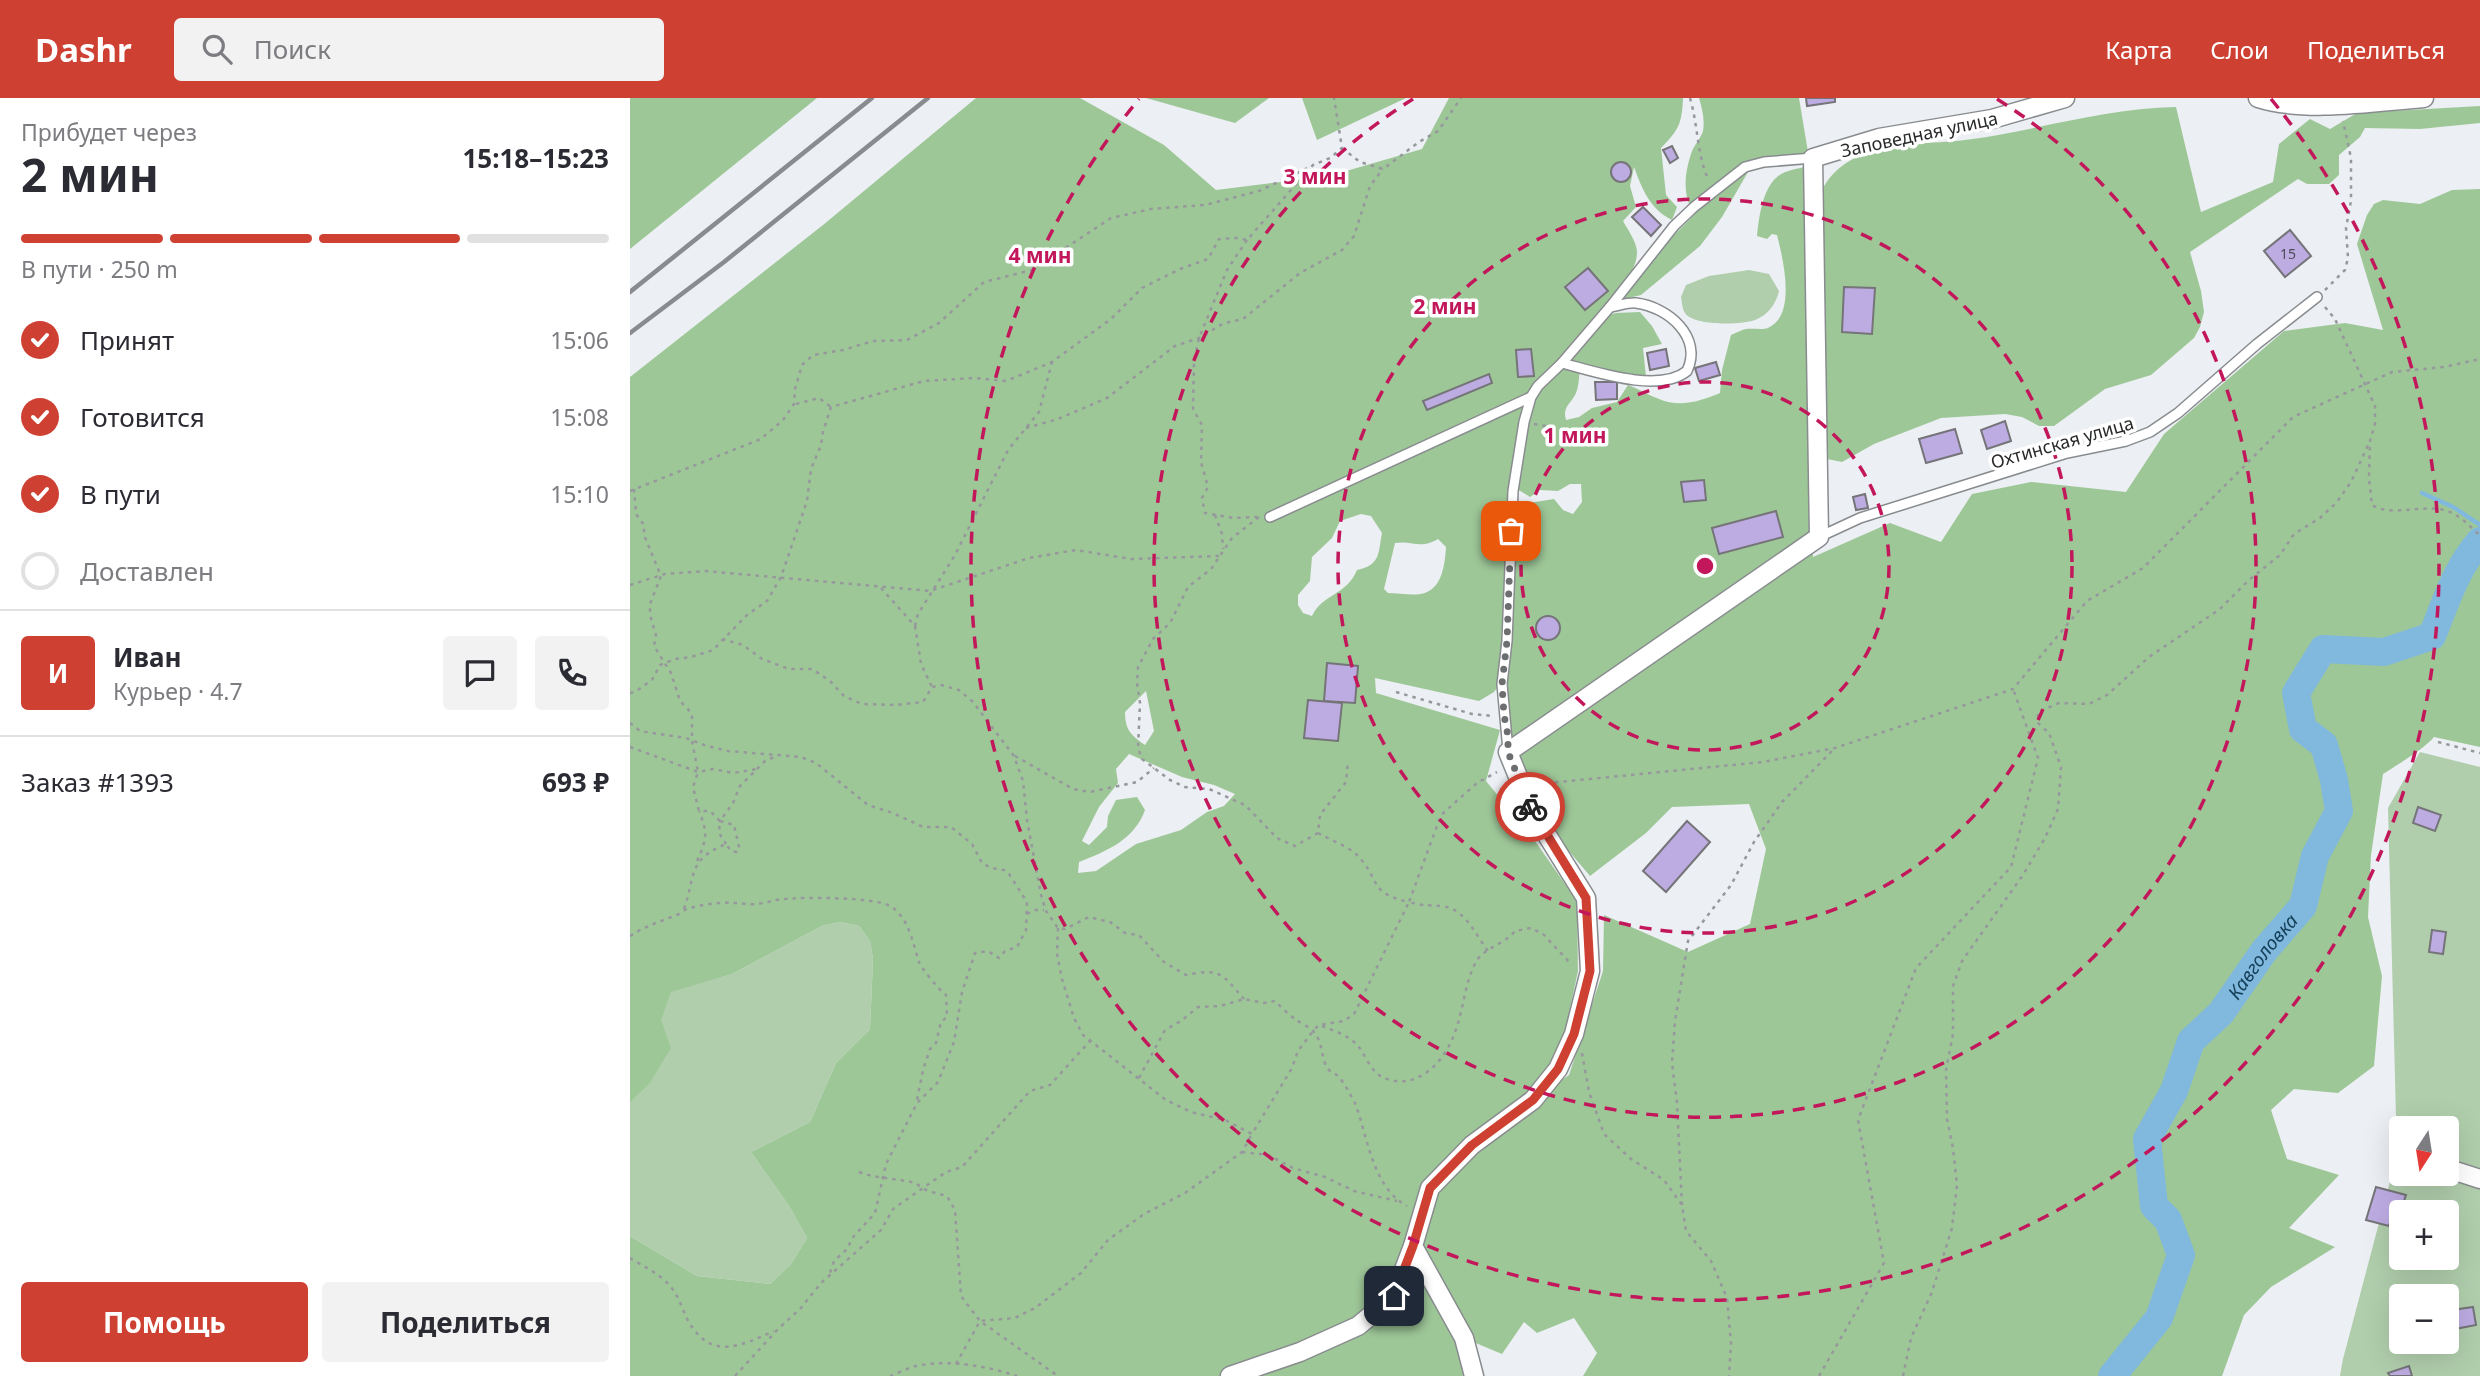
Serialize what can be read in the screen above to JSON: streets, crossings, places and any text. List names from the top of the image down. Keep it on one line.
{"streets":{"street":["Заповедная улица"],"lane":["Охтинская улица"]},"water":["Кавголовка"],"house_numbers":["15"],"north":"bottom","page":{"header":"Dashr","search":"Поиск","nav":["Карта","Слои","Поделиться"],"heading":["2 мин","Прибудет через","15:18–15:23"],"panel":["Иван","Курьер · 4.7","Заказ #1393","693 ₽"],"bar":"В пути · 250 m","list":[["Принят","15:06"],["Готовится","15:08"],["В пути","15:10"],"Доставлен"],"round":"И","map_buttons":["+","−"],"buttons":["Помощь","Поделиться"]},"rings":["3 мин","4 мин","2 мин","1 мин"]}
